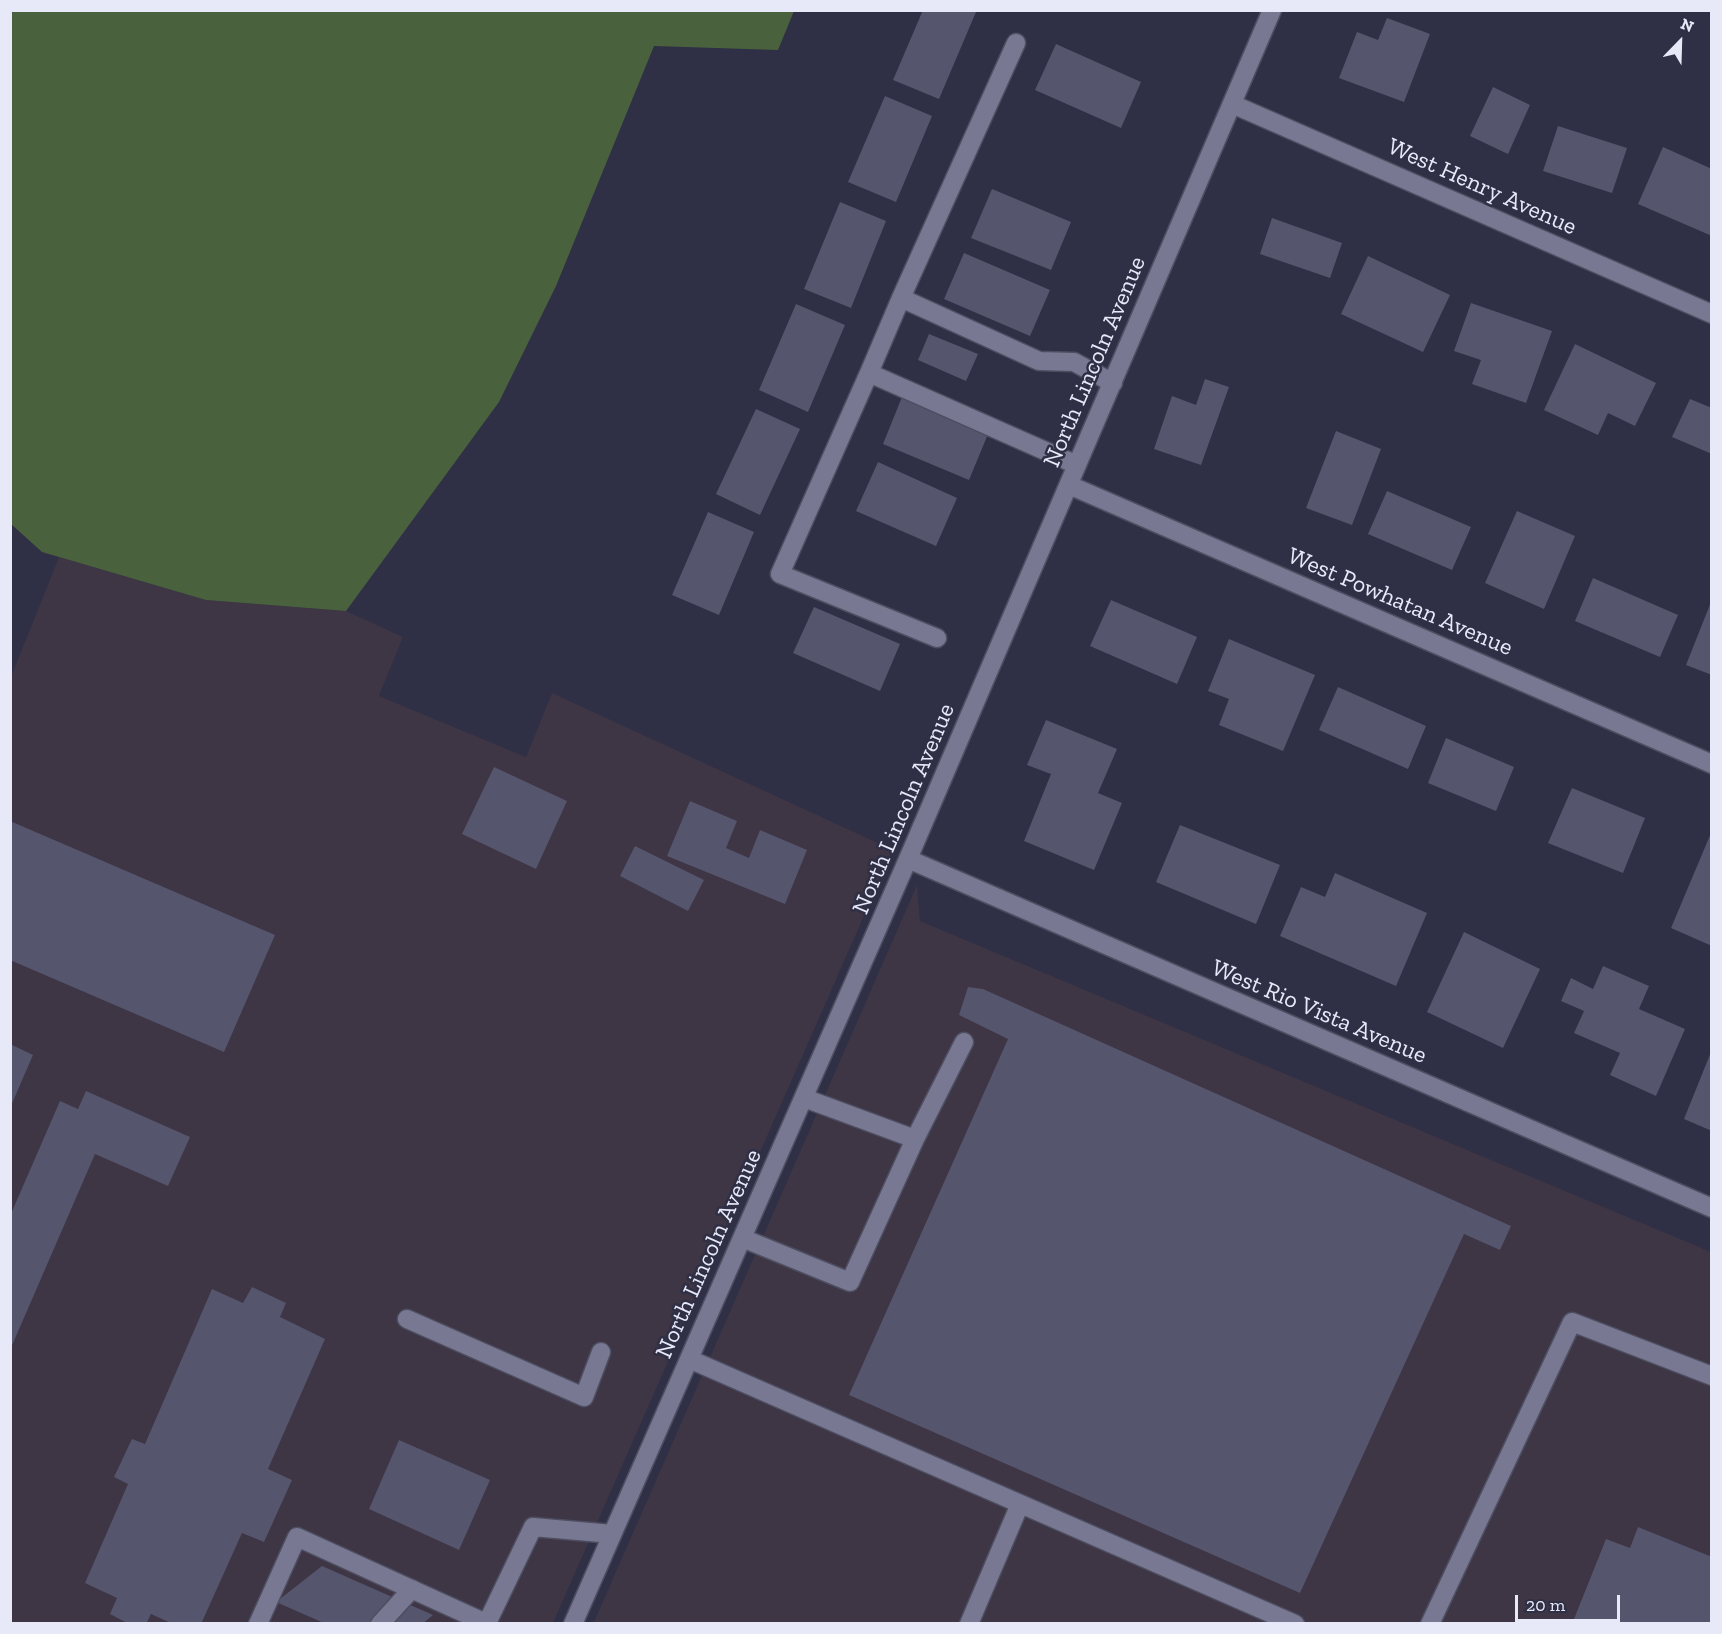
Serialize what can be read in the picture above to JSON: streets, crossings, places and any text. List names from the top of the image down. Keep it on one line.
{"streets":{"street":["West Henry Avenue","North Lincoln Avenue","West Powhatan Avenue","West Rio Vista Avenue"]},"crossings":[["West Henry Avenue","North Lincoln Avenue"],["North Lincoln Avenue","West Powhatan Avenue"],["North Lincoln Avenue","West Rio Vista Avenue"]],"scale_bar":"20 m","north":"top right"}
